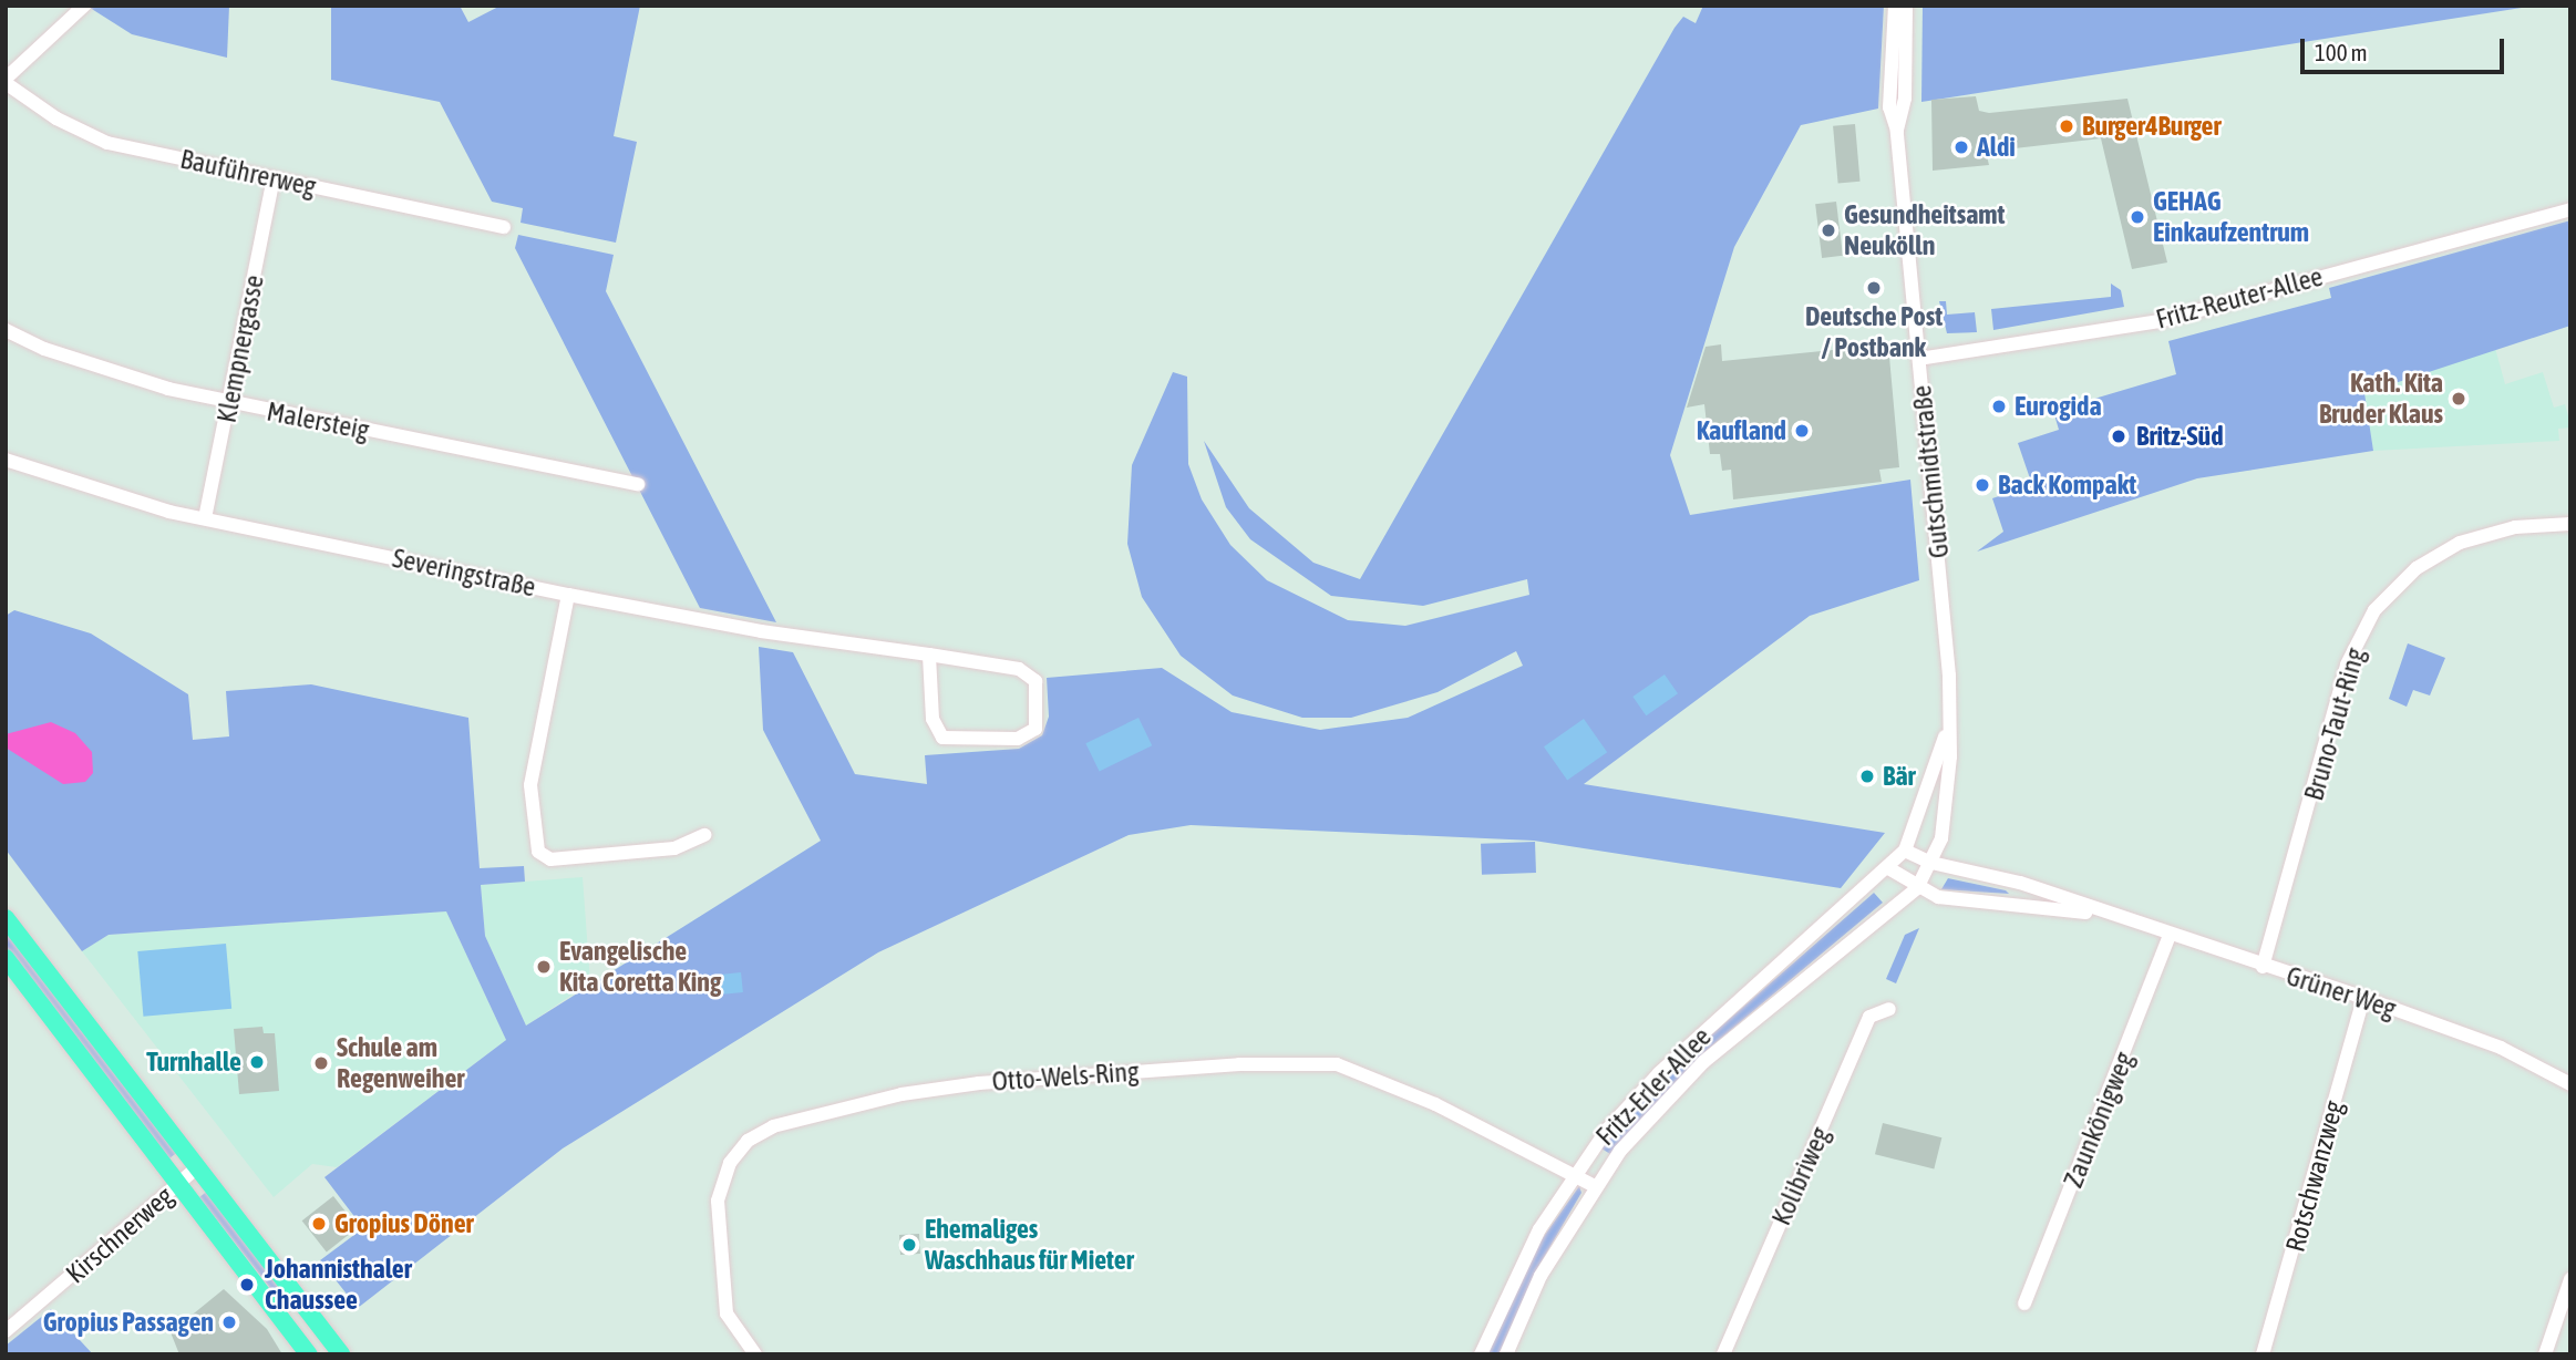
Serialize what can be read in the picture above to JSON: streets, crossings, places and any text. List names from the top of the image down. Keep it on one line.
{"streets":{"street":["Bauführerweg","Fritz-Reuter-Allee","Klempnergasse","Malersteig","Gutschmidtstraße","Severingstraße","Bruno-Taut-Ring","Grüner Weg","Otto-Wels-Ring","Fritz-Erler-Allee","Zaunkönigweg","Kolibriweg","Rotschwanzweg","Kirschnerweg"]},"crossings":[["Bauführerweg","Klempnergasse"],["Fritz-Reuter-Allee","Gutschmidtstraße"],["Klempnergasse","Malersteig"],["Klempnergasse","Severingstraße"],["Gutschmidtstraße","Grüner Weg"],["Gutschmidtstraße","Fritz-Erler-Allee"],["Bruno-Taut-Ring","Grüner Weg"],["Grüner Weg","Fritz-Erler-Allee"],["Grüner Weg","Zaunkönigweg"],["Grüner Weg","Rotschwanzweg"],["Otto-Wels-Ring","Fritz-Erler-Allee"]],"places":["Burger4Burger","Aldi","GEHAG Einkaufzentrum","Gesundheitsamt Neukölln","Deutsche Post / Postbank","Kath. Kita Bruder Klaus","Eurogida","Kaufland","Britz-Süd","Back Kompakt","Bär","Evangelische Kita Coretta King","Turnhalle","Schule am Regenweiher","Gropius Döner","Ehemaliges Waschhaus für Mieter","Johannisthaler Chaussee","Gropius Passagen"],"scale_bar":"100 m"}
